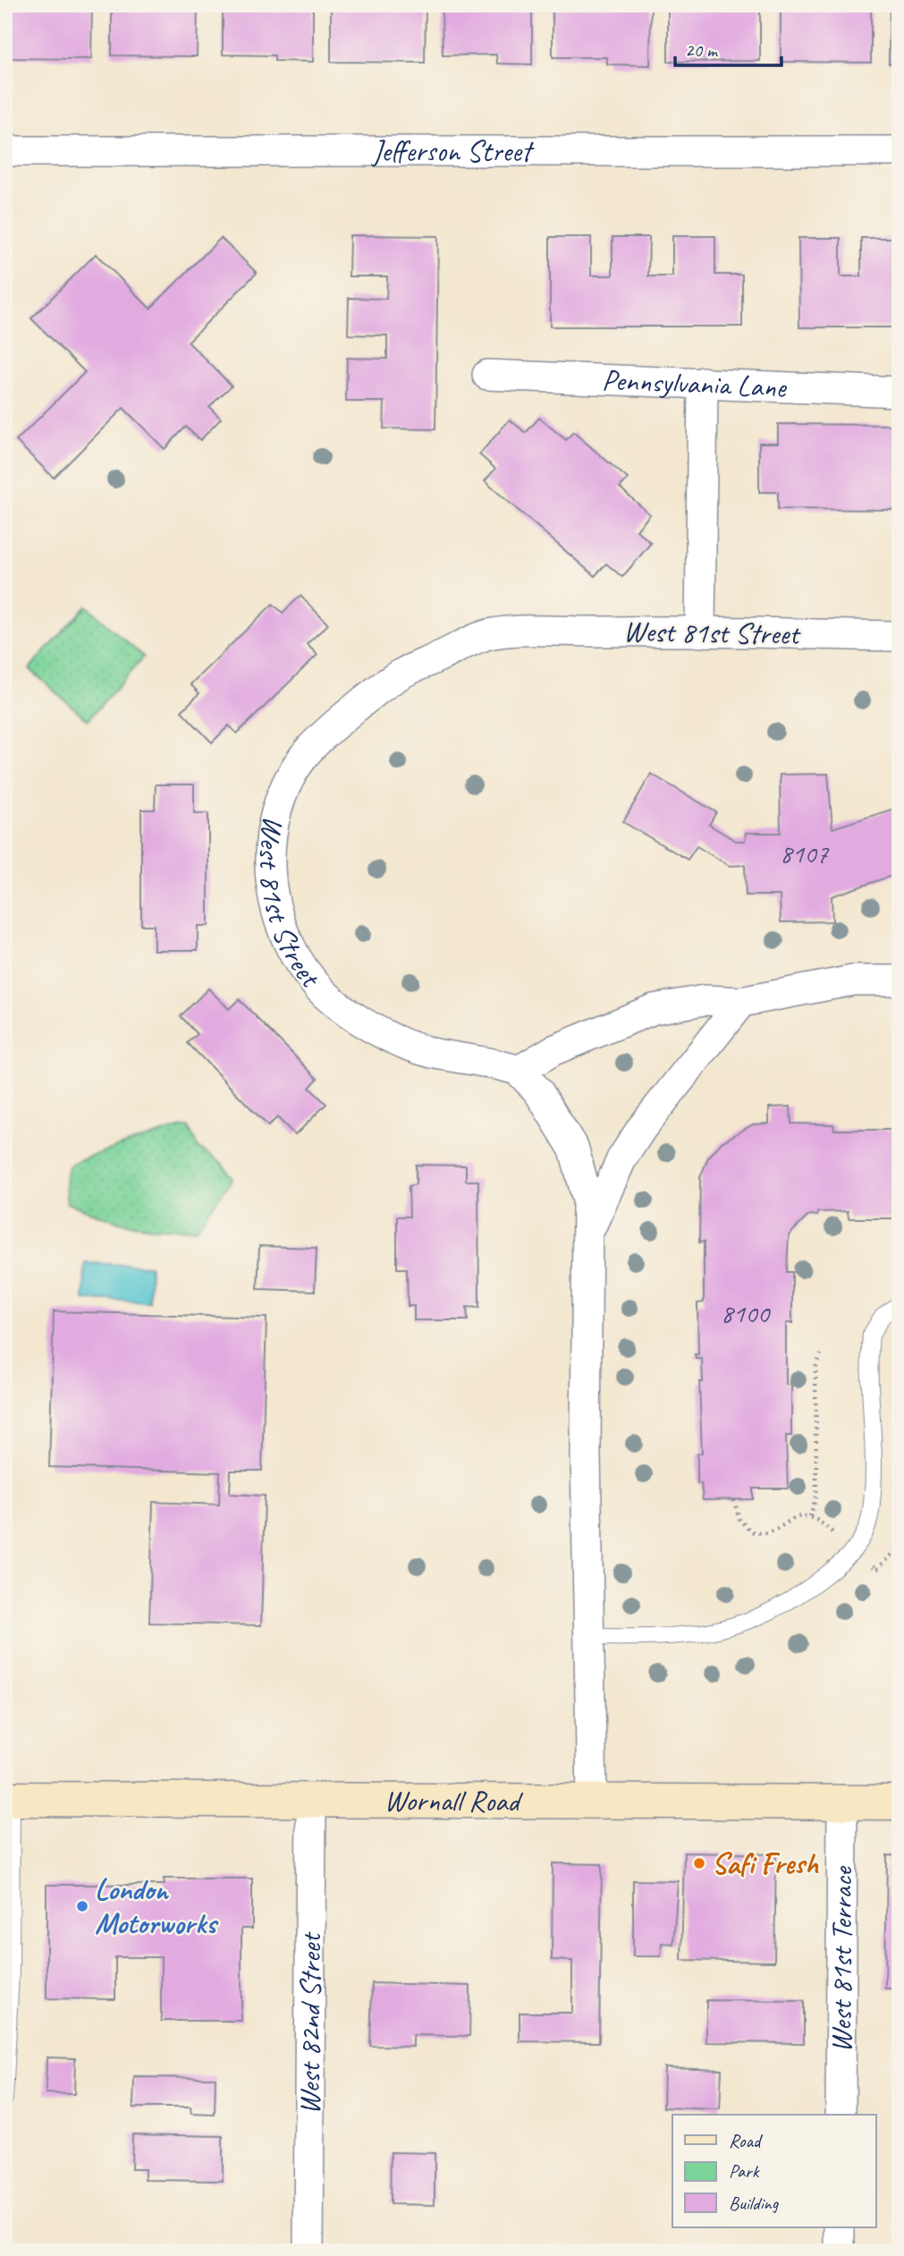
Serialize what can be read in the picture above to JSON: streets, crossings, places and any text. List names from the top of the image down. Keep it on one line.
{"streets":{"main road":["Wornall Road"],"street":["Jefferson Street","Pennsylvania Lane","West 81st Street","West 81st Terrace","West 82nd Street"]},"crossings":[["Wornall Road","West 81st Terrace"],["Wornall Road","West 82nd Street"]],"places":["Safi Fresh","London Motorworks"],"house_numbers":["8107","8100"],"legend":["Road","Park","Building"],"scale_bar":"20 m"}
